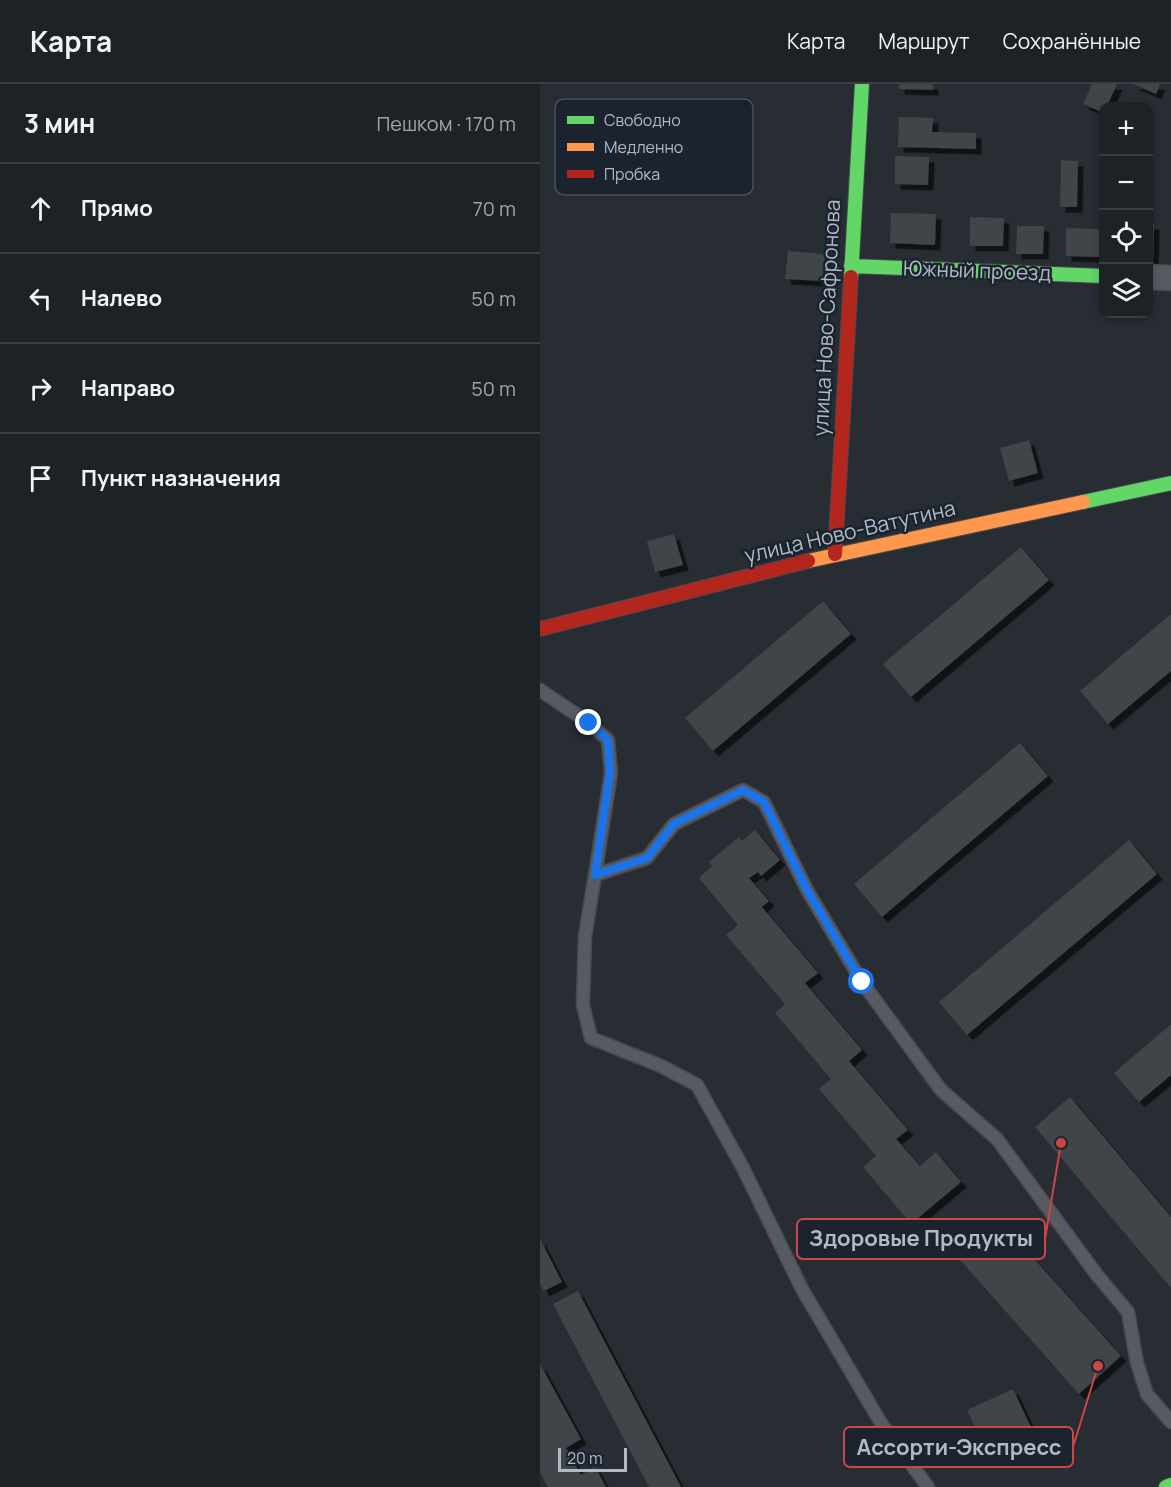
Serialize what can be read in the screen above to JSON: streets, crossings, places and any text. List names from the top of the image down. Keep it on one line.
{"streets":{"street":["Южный проезд","улица Ново-Сафронова","улица Ново-Ватутина"]},"crossings":[["Южный проезд","улица Ново-Сафронова"],["улица Ново-Сафронова","улица Ново-Ватутина"]],"places":["Здоровые Продукты","Ассорти-Экспресс"],"legend":["Свободно","Медленно","Пробка"],"scale_bar":"20 m","page":{"header":"Карта","nav":["Карта","Маршрут","Сохранённые"],"heading":["3 мин","Пешком · 170 m"],"map_buttons":["+","−"],"list":[["Прямо","70 m"],["Налево","50 m"],["Направо","50 m"],"Пункт назначения"],"scale":"20 m"}}
